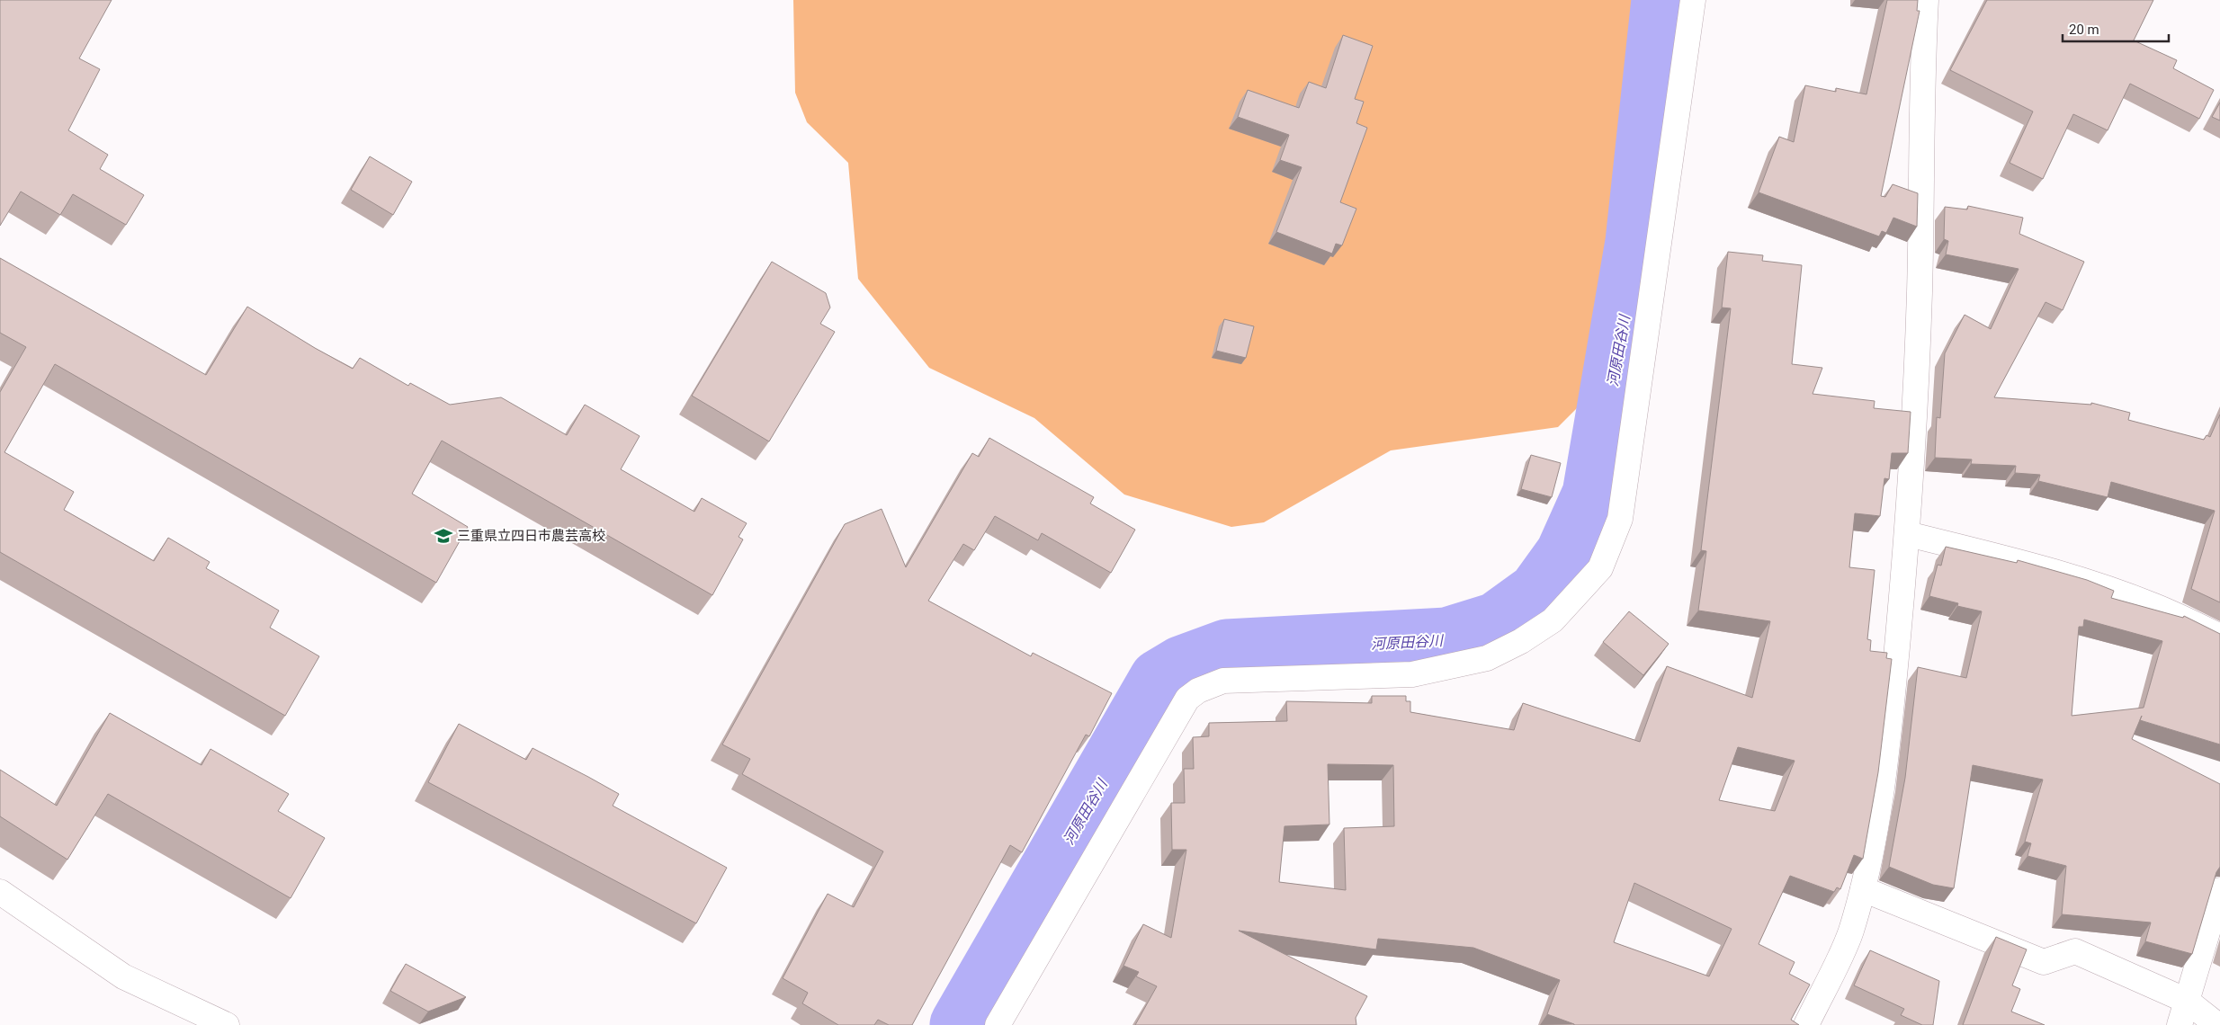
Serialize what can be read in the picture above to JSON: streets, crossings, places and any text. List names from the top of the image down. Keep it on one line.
{"water":["河原田谷川"],"places":{"school or university":["三重県立四日市農芸高校"]},"scale_bar":"20 m"}
